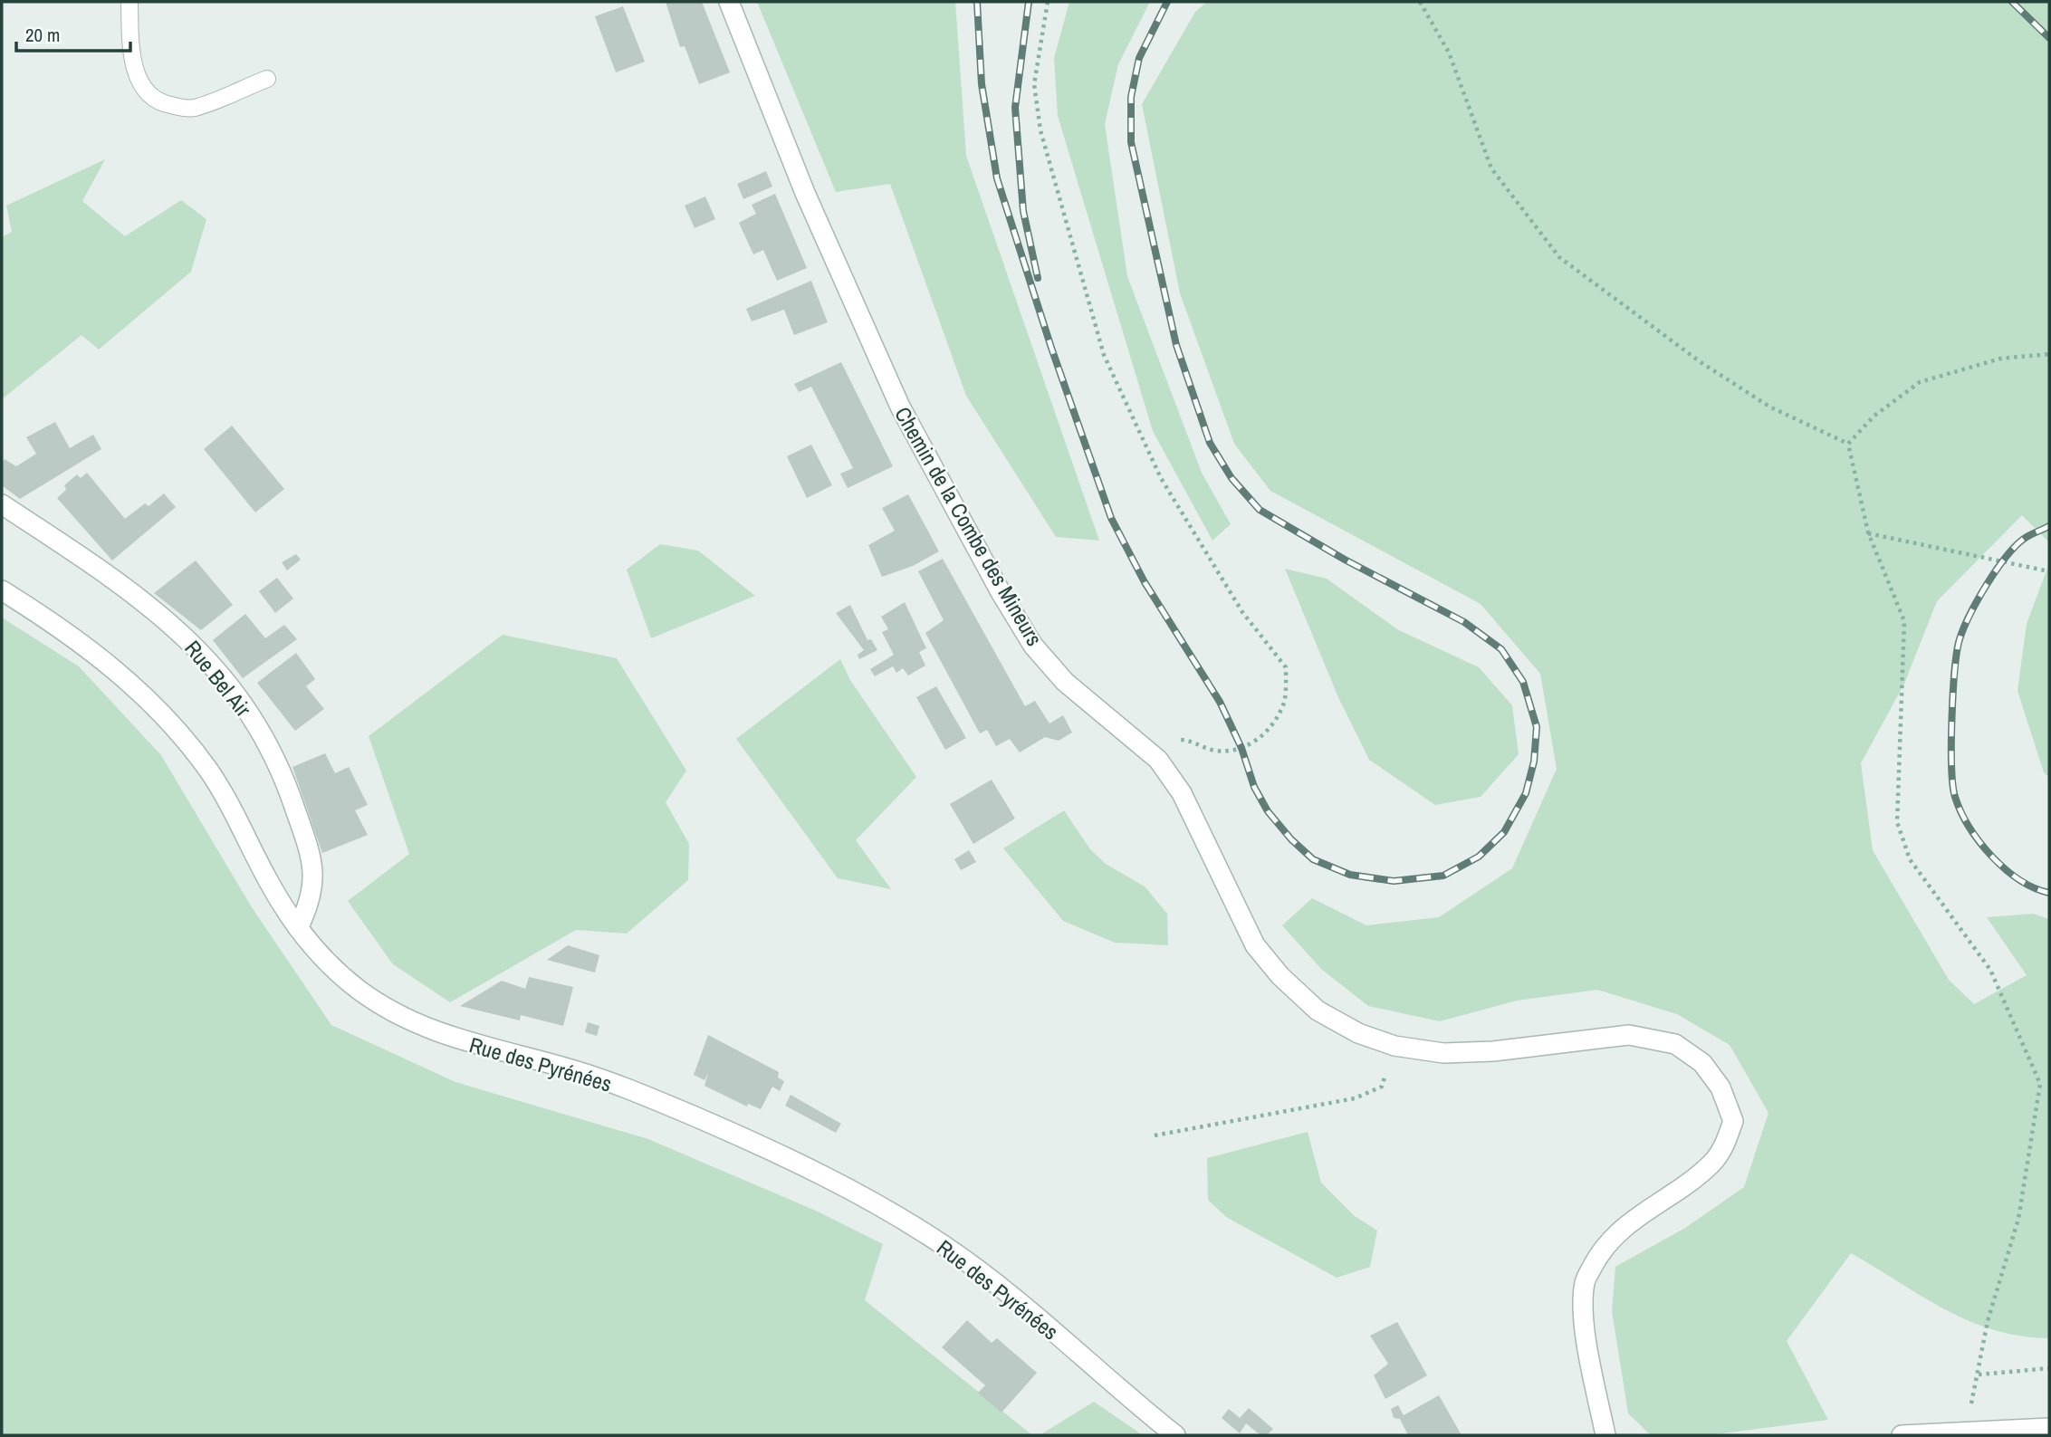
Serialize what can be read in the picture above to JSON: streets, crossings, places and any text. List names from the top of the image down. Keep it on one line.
{"streets":{"street":["Chemin de la Combe des Mineurs","Rue Bel Air","Rue des Pyrénées"]},"crossings":[["Rue Bel Air","Rue des Pyrénées"]],"scale_bar":"20 m"}
